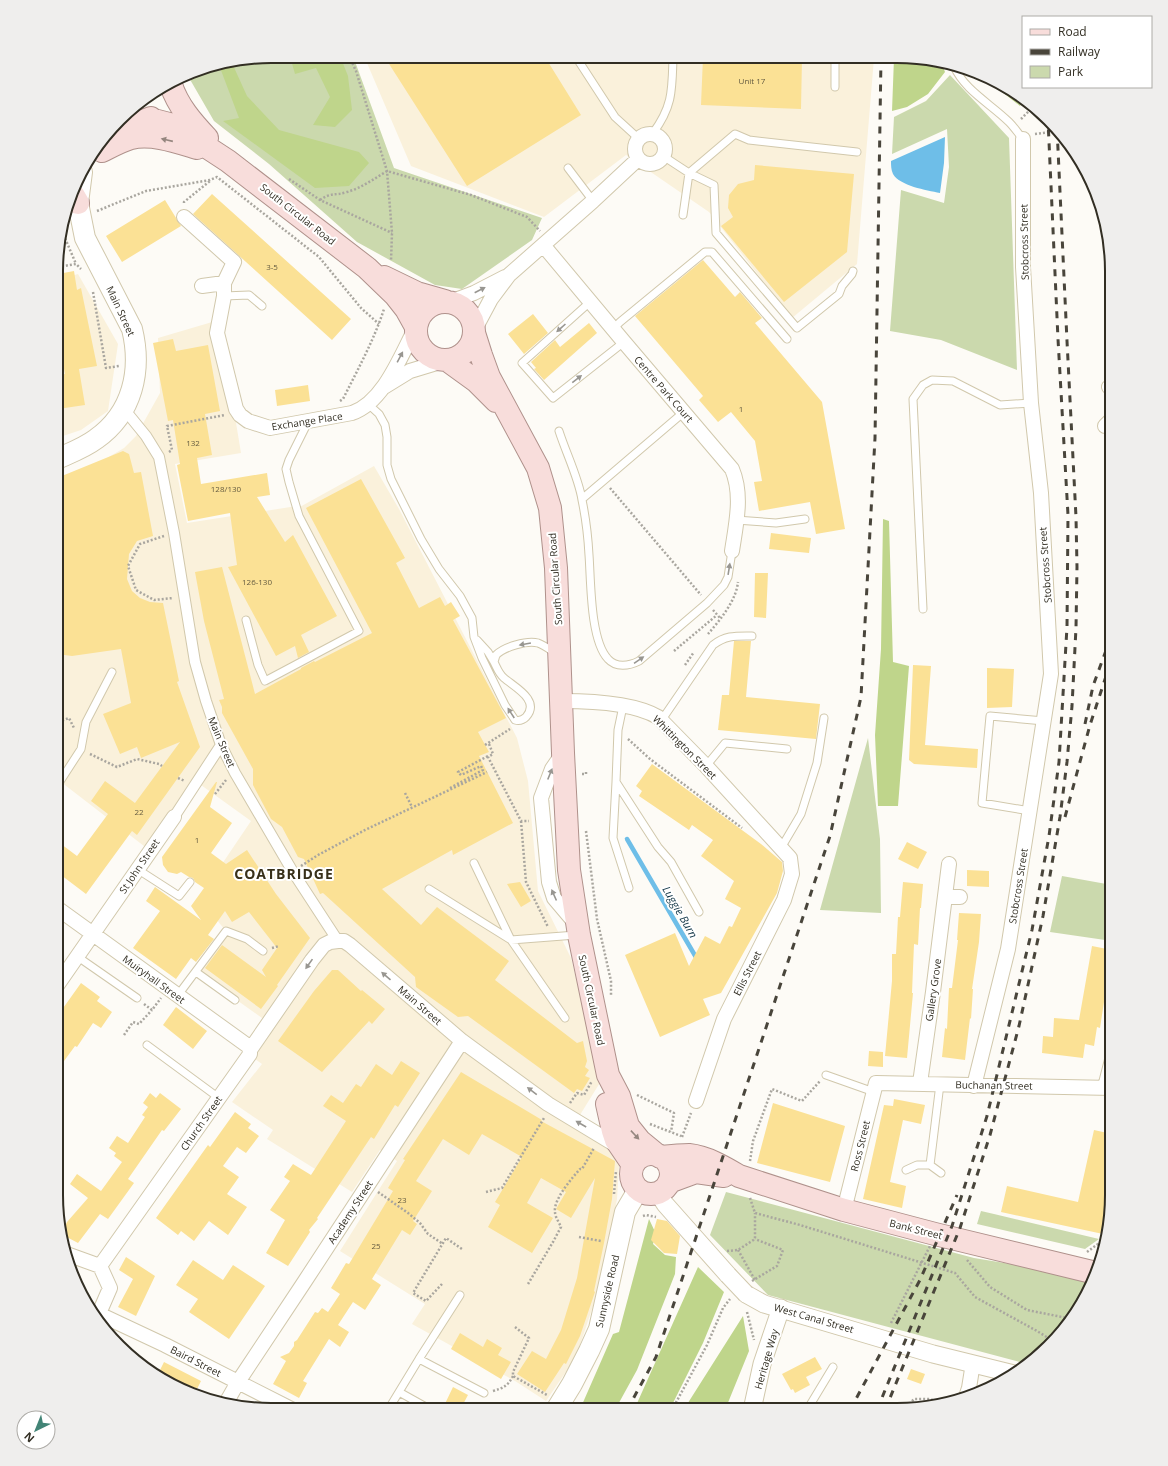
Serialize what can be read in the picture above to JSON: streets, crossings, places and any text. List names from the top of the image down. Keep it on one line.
{"streets":{"main road":["South Circular Road","Main Street","Bank Street","Sunnyside Road"],"street":["Stobcross Street","Centre Park Court","Exchange Place","Whittington Street","St John Street","Ellis Street","Muiryhall Street","Gallery Grove","Buchanan Street","Church Street","Ross Street","Academy Street","West Canal Street","Heritage Way","Baird Street"]},"crossings":[["South Circular Road","Main Street"],["South Circular Road","Exchange Place"],["South Circular Road","Whittington Street"],["South Circular Road","Bank Street"],["South Circular Road","Sunnyside Road"],["South Circular Road","West Canal Street"],["Stobcross Street","Buchanan Street"],["Main Street","St John Street"],["Main Street","Church Street"],["Main Street","Academy Street"],["Main Street","Bank Street"],["Whittington Street","Ellis Street"],["St John Street","Muiryhall Street"],["Muiryhall Street","Church Street"],["Gallery Grove","Buchanan Street"],["Buchanan Street","Ross Street"],["Ross Street","Bank Street"],["Academy Street","Baird Street"],["Bank Street","Sunnyside Road"],["Bank Street","West Canal Street"],["Sunnyside Road","West Canal Street"],["West Canal Street","Heritage Way"]],"districts":["COATBRIDGE"],"water":["Luggie Burn"],"house_numbers":["Unit 17","3-5","1","132","128/130","126-130","22","1","23","25"],"legend":["Road","Railway","Park"],"north":"bottom left"}
